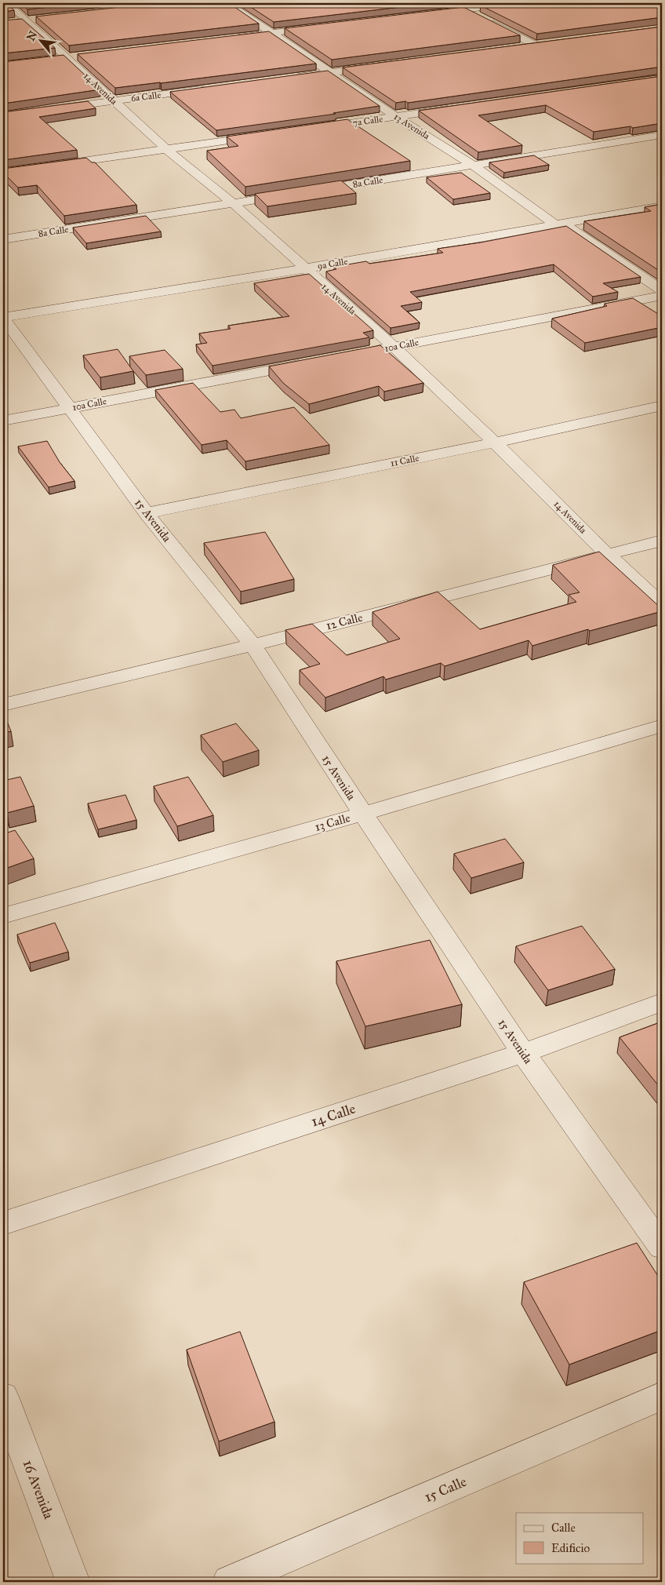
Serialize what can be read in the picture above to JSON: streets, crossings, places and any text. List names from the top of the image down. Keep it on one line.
{"streets":{"street":["14 Avenida","6a Calle","7a Calle","13 Avenida","8a Calle","9a Calle","10a Calle","11 Calle","15 Avenida","12 Calle","13 Calle","14 Calle","16 Avenida","15 Calle"]},"crossings":[["14 Avenida","6a Calle"],["14 Avenida","8a Calle"],["14 Avenida","9a Calle"],["14 Avenida","10a Calle"],["14 Avenida","11 Calle"],["14 Avenida","12 Calle"],["7a Calle","13 Avenida"],["13 Avenida","8a Calle"],["13 Avenida","9a Calle"],["9a Calle","15 Avenida"],["10a Calle","15 Avenida"],["11 Calle","15 Avenida"],["15 Avenida","12 Calle"],["15 Avenida","13 Calle"],["15 Avenida","14 Calle"]],"legend":["Calle","Edificio"],"north":"top left"}
